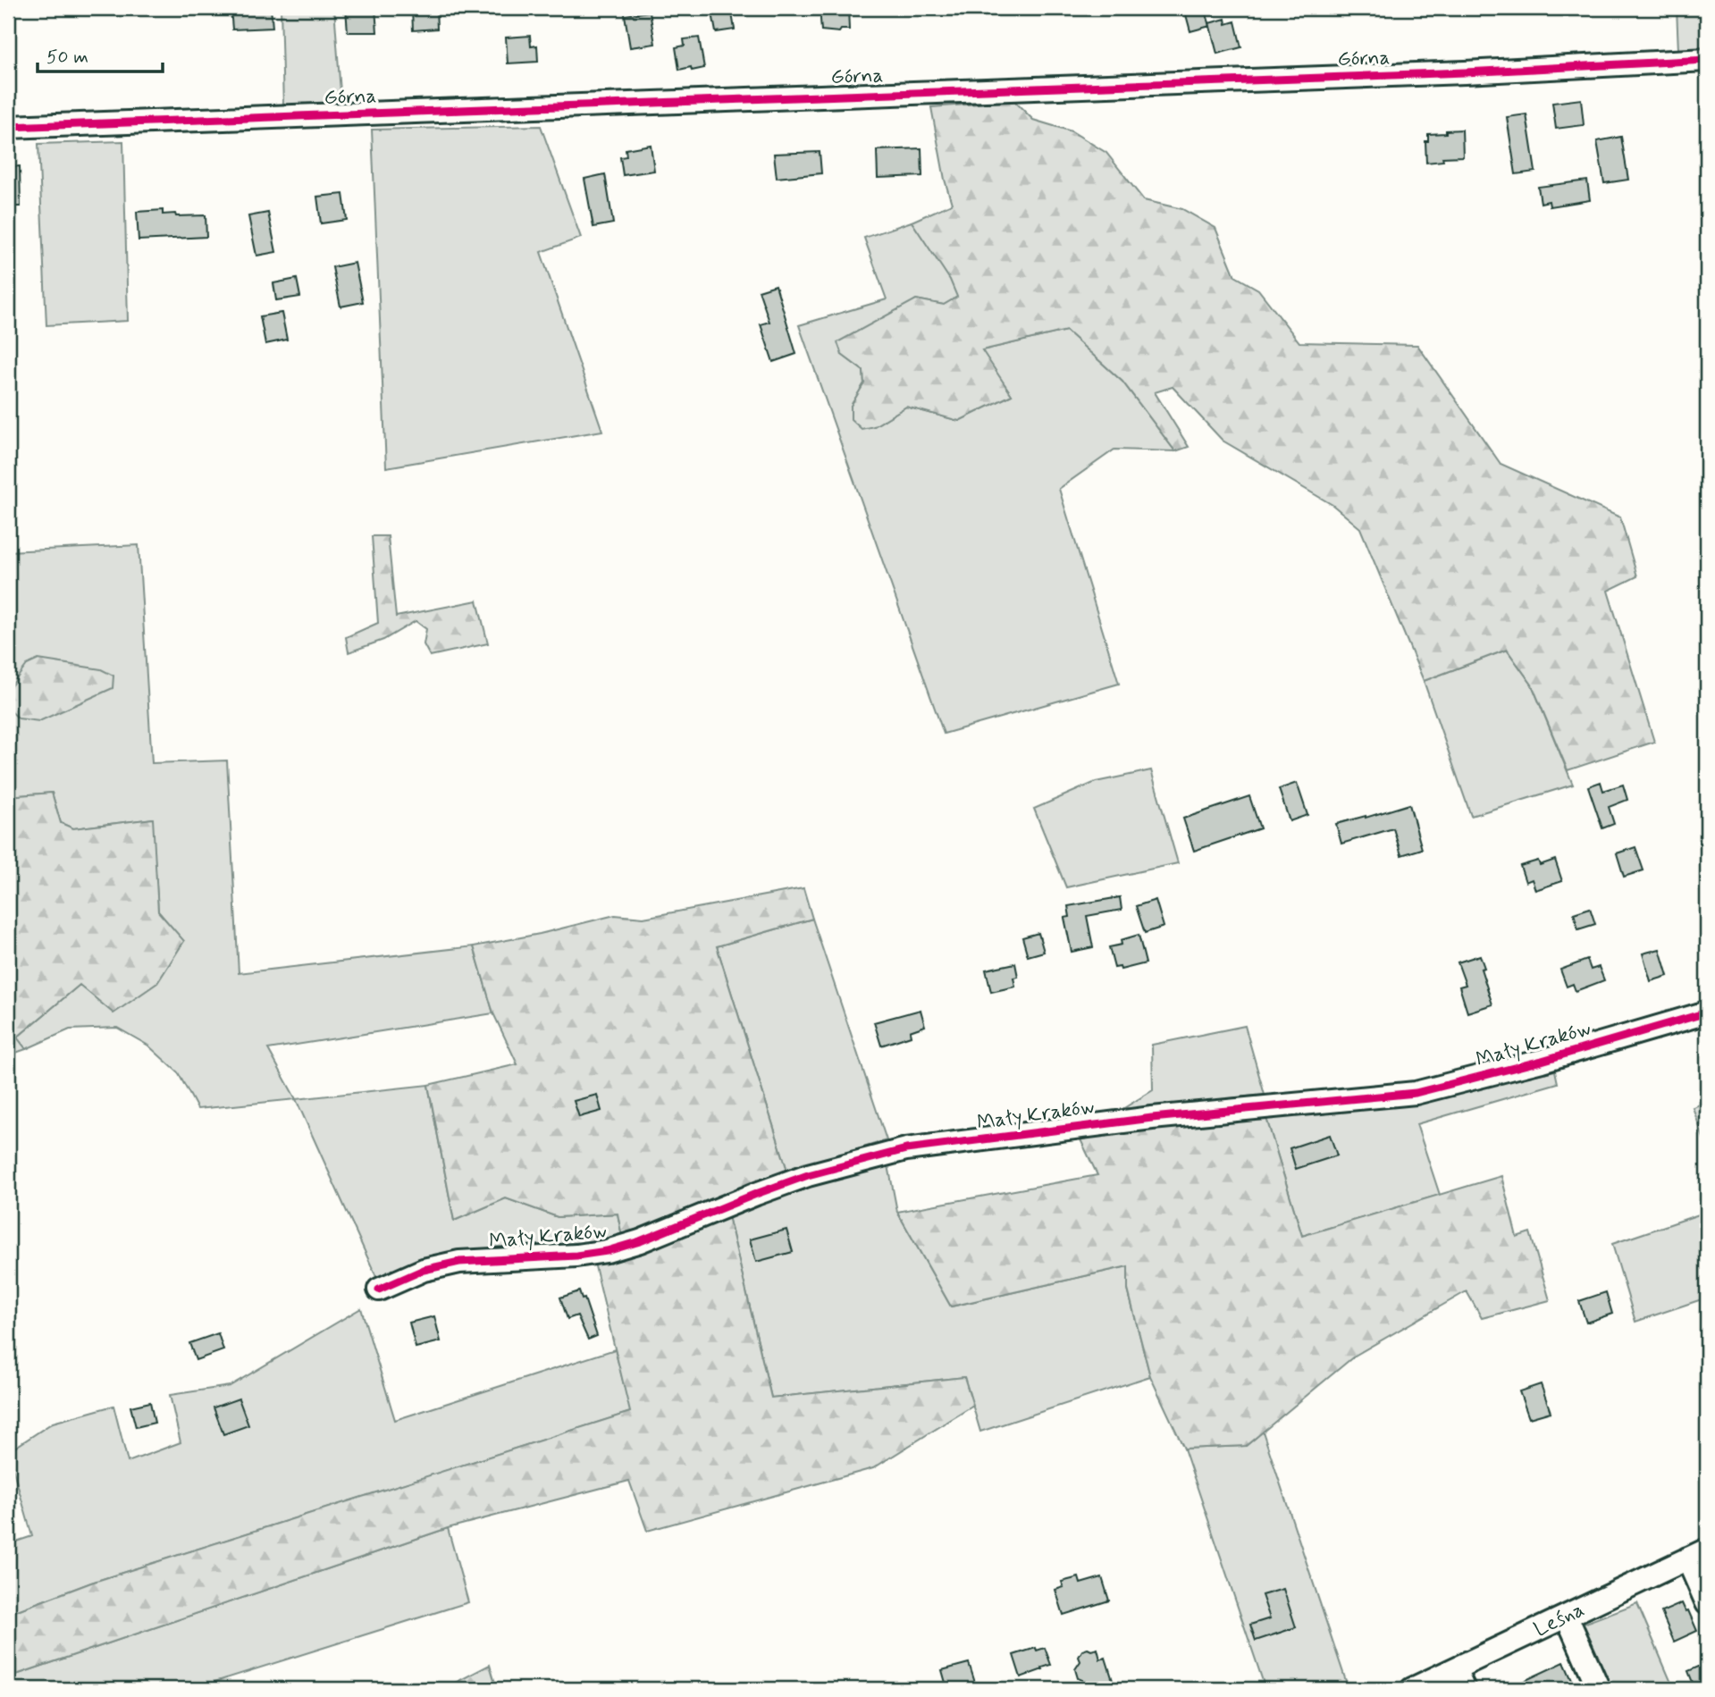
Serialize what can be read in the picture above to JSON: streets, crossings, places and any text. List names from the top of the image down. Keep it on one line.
{"streets":{"street":["Górna","Mały Kraków","Leśna"]},"scale_bar":"50 m"}
